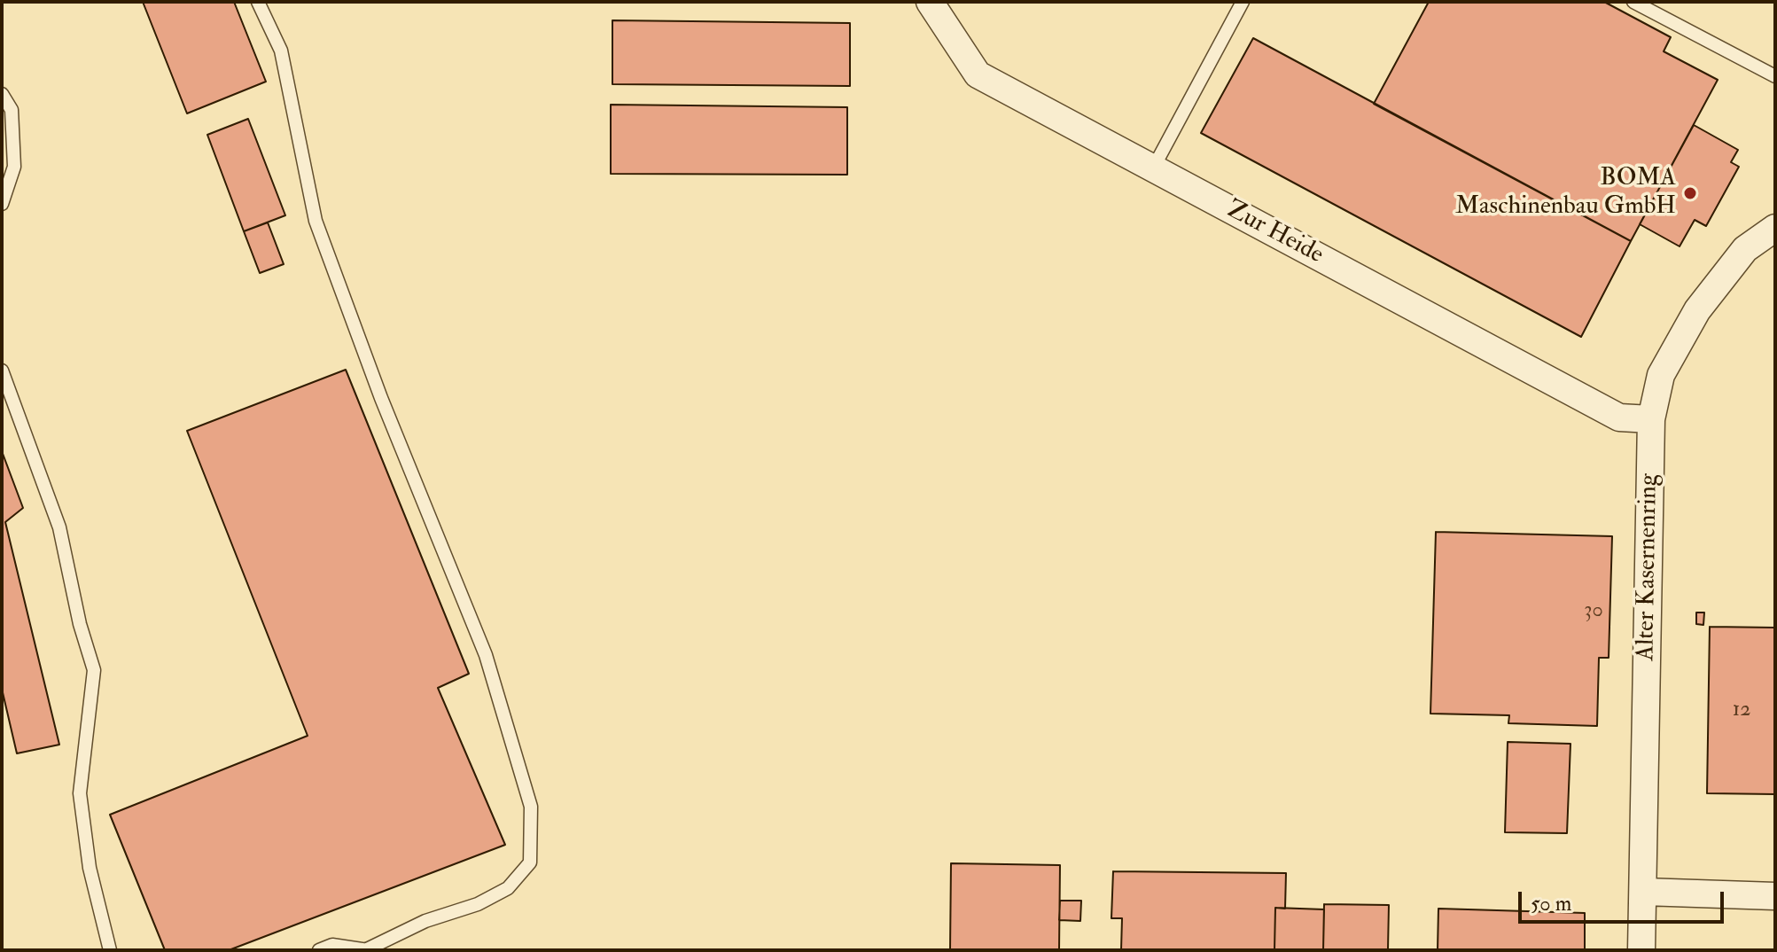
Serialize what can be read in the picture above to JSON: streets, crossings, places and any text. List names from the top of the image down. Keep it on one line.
{"streets":{"street":["Zur Heide","Alter Kasernenring"]},"crossings":[["Zur Heide","Alter Kasernenring"]],"places":["BOMA Maschinenbau GmbH"],"house_numbers":["30","12"],"scale_bar":"50 m"}
